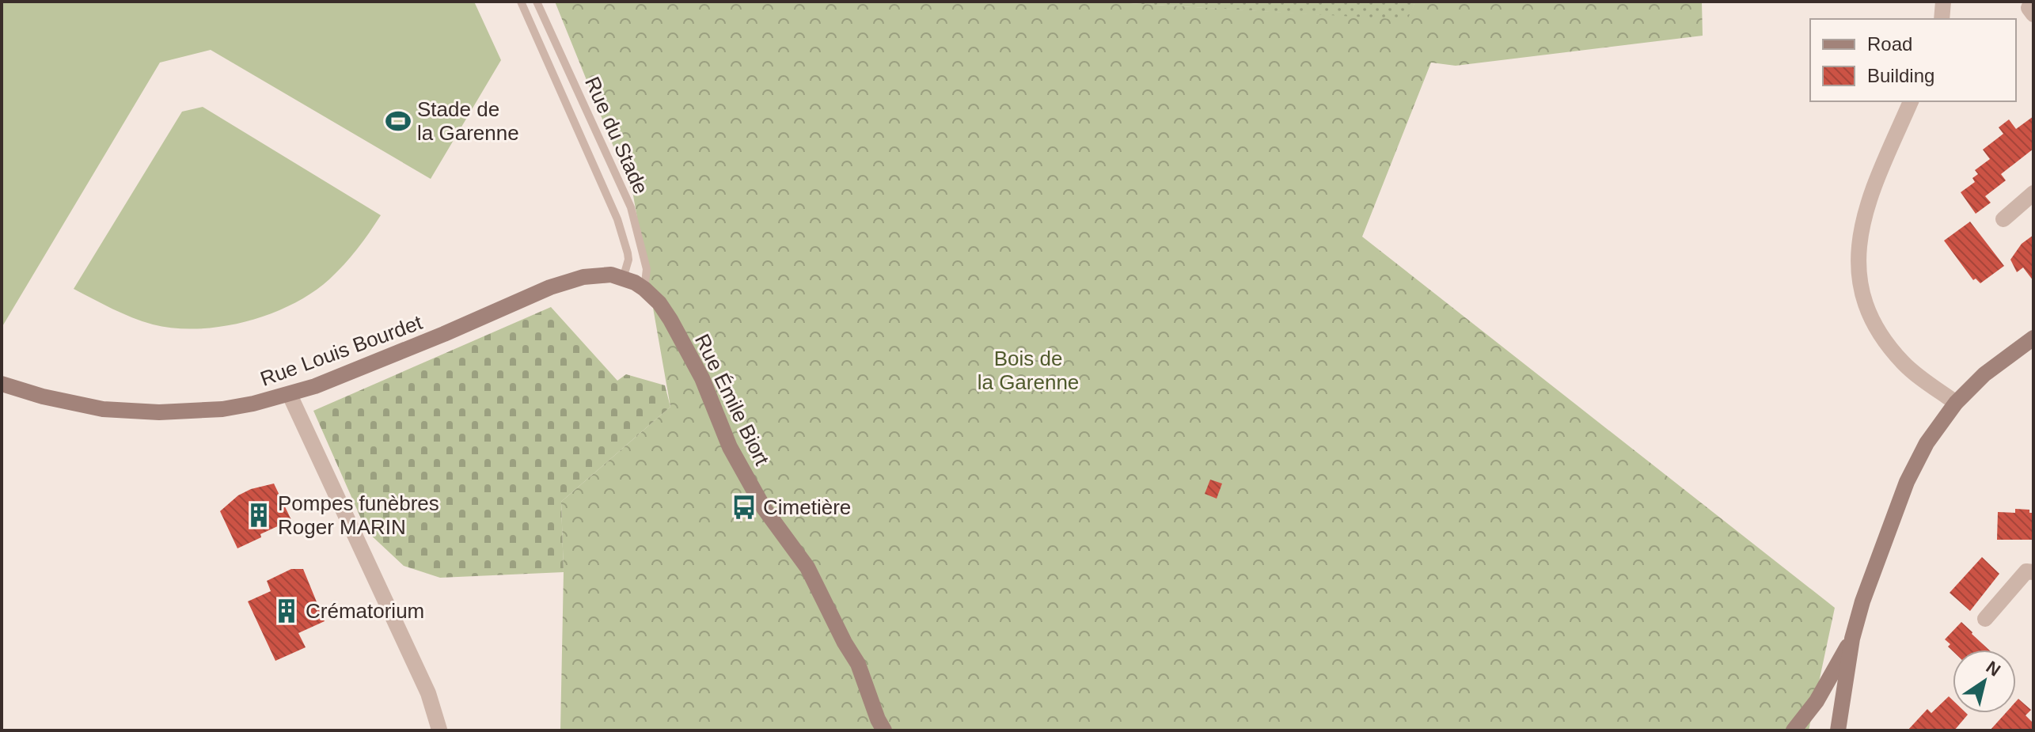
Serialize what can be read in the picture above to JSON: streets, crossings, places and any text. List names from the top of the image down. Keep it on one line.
{"streets":{"street":["Rue Louis Bourdet","Rue Émile Biort"],"lane":["Rue du Stade"]},"crossings":[["Rue du Stade","Rue Louis Bourdet"],["Rue du Stade","Rue Émile Biort"],["Rue Louis Bourdet","Rue Émile Biort"]],"parks":["Bois de la Garenne"],"places":{"sports":["Stade de la Garenne"],"bus stop":["Cimetière"],"building":["Pompes funèbres Roger MARIN","Crématorium"]},"legend":["Road","Building"],"north":"top right"}
